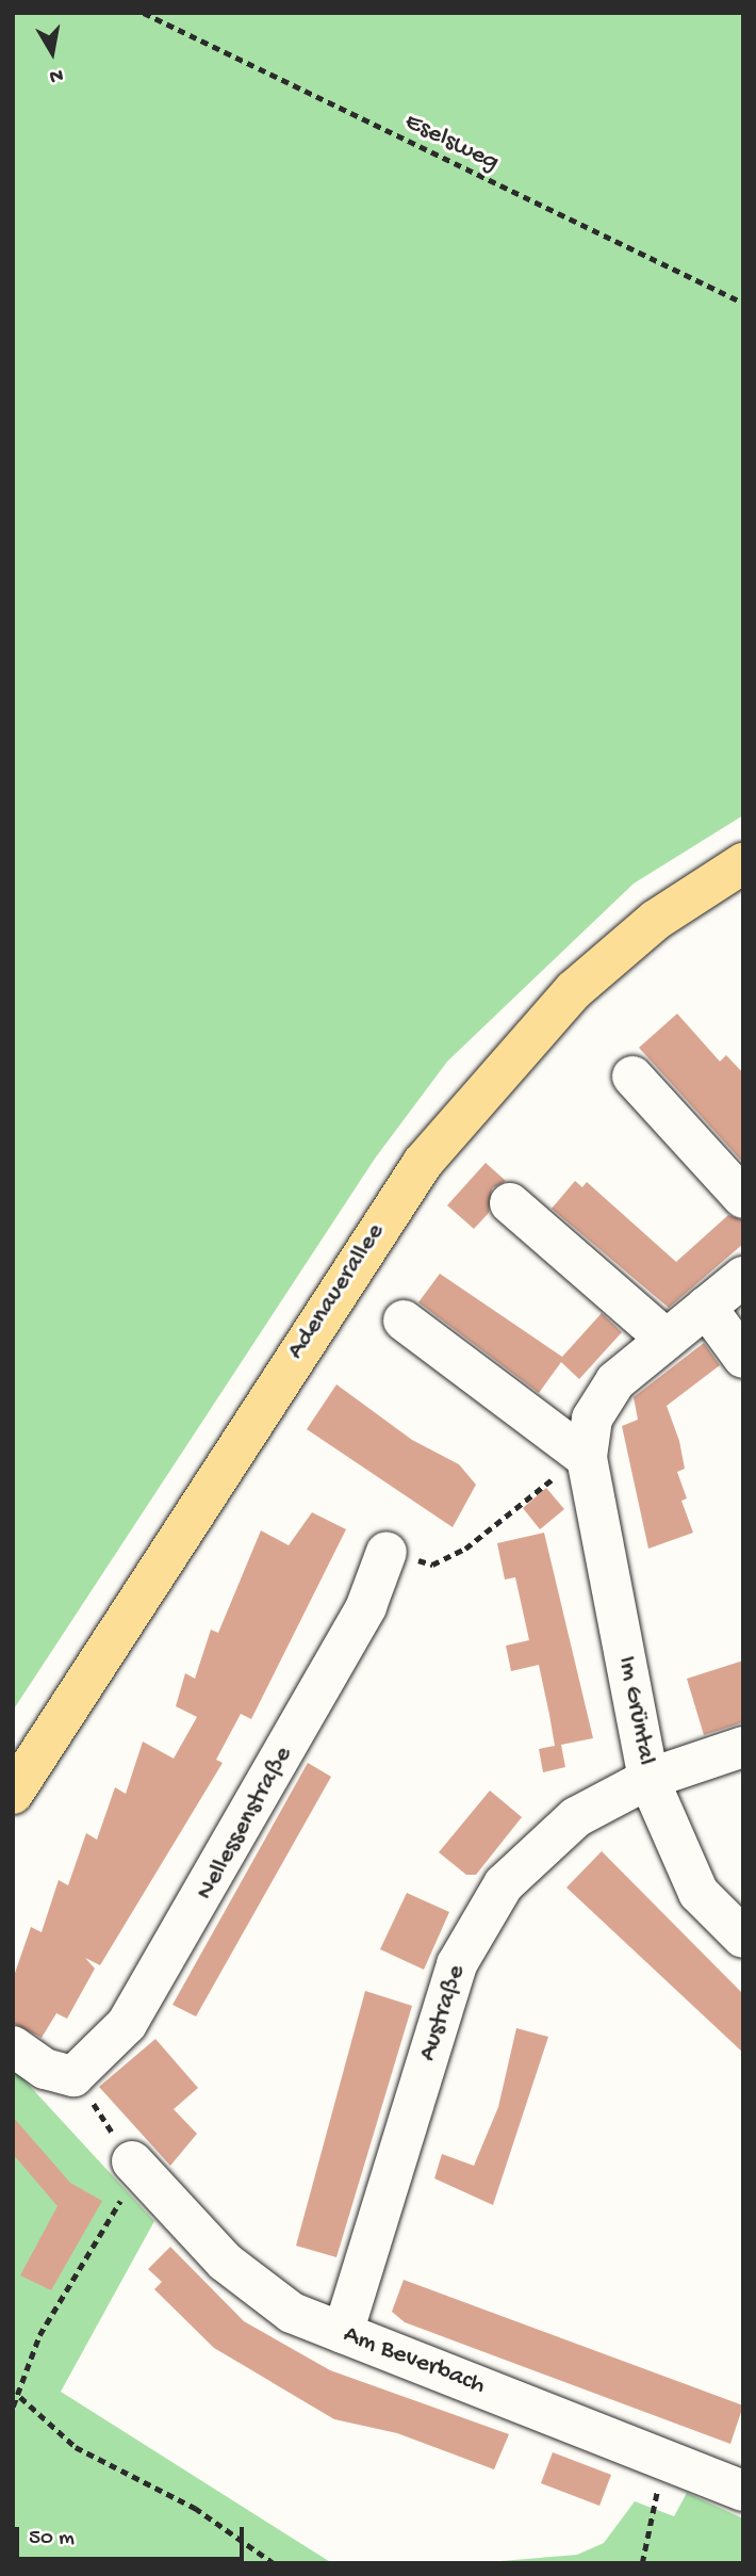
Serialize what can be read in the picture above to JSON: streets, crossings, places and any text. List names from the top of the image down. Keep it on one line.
{"streets":{"main road":["Adenauerallee"],"street":["Im Grüntal","Nellessenstraße","Austraße","Am Beverbach"],"path":["Eselsweg"]},"crossings":[["Im Grüntal","Austraße"],["Austraße","Am Beverbach"]],"scale_bar":"50 m","north":"bottom"}
